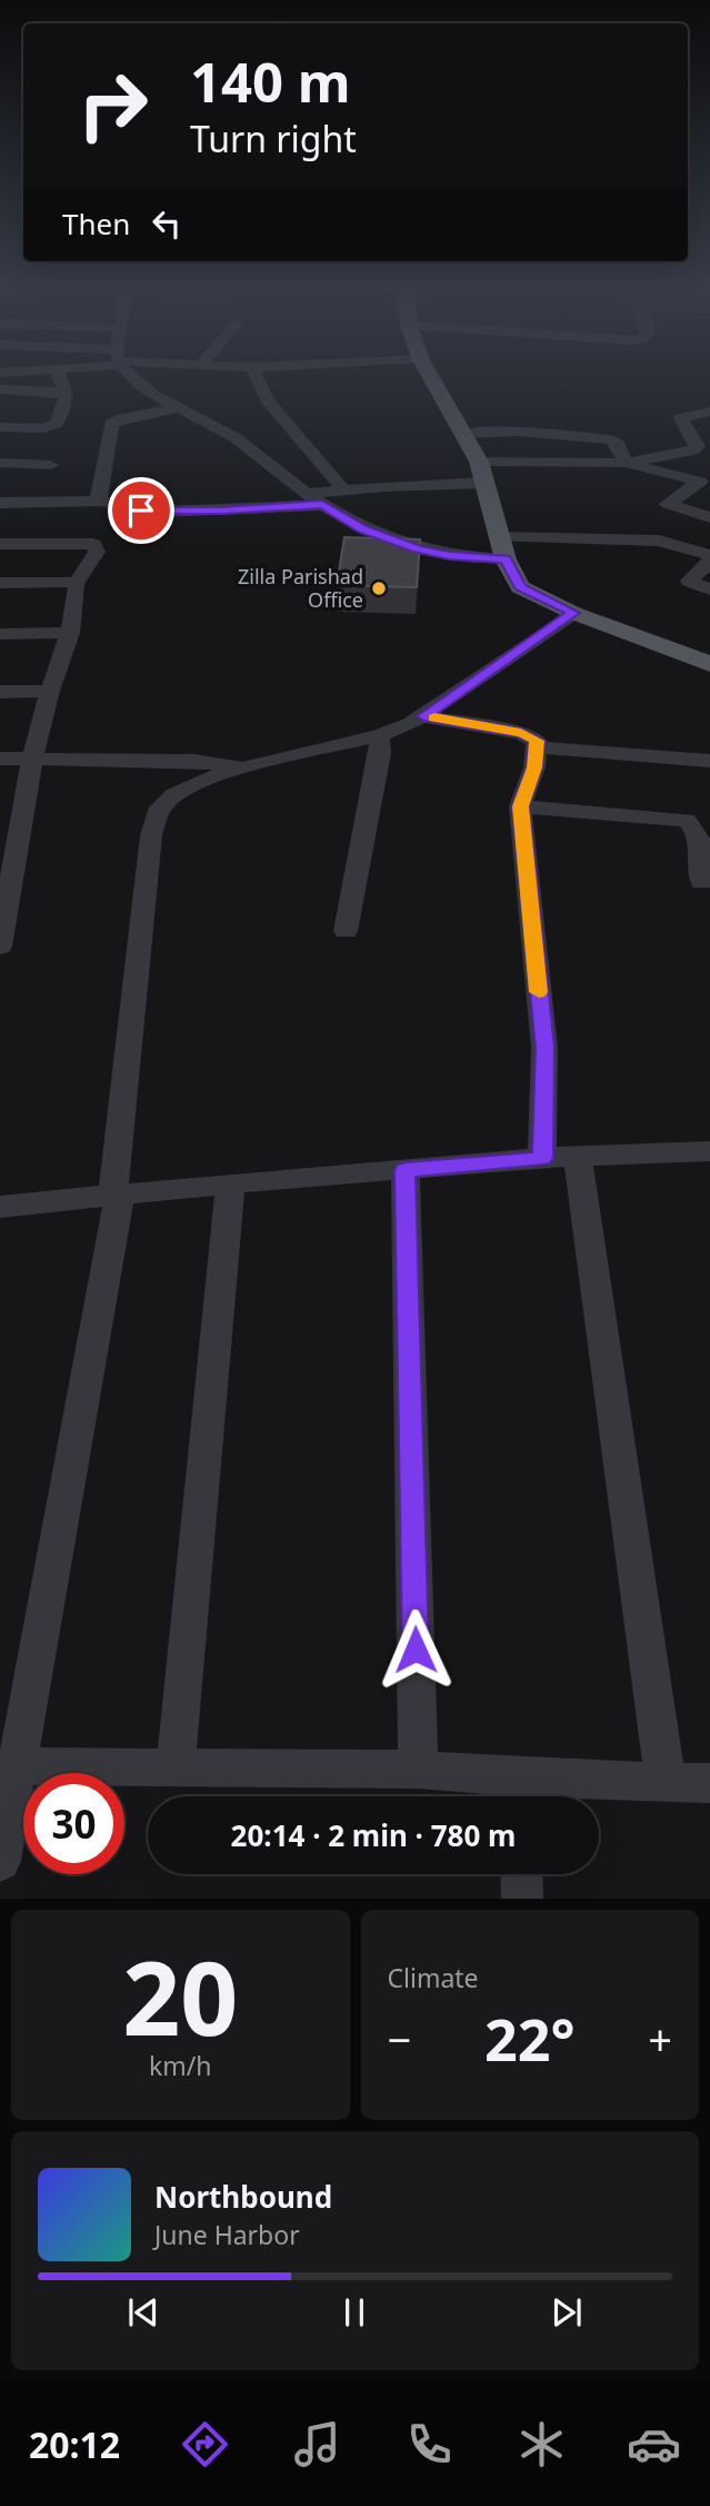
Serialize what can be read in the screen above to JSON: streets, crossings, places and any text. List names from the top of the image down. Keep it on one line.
{"places":["Zilla Parishad Office"],"page":{"turn":["140 m","Turn right"],"then":"Then","limit":"30","trip":"20:14 · 2 min · 780 m","tile":[["20","km/h"],"Climate"],"heat":["−","22°","+"],"song":["Northbound","June Harbor"],"tabs":"20:12"}}
